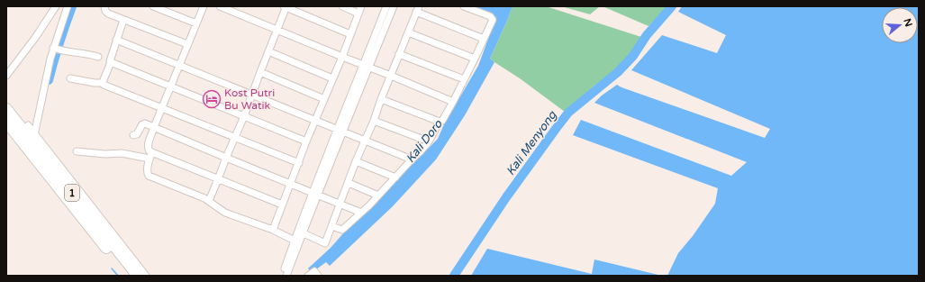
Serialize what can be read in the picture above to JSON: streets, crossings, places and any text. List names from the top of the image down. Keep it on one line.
{"streets":{"highway":["1"]},"water":["Kali Doro","Kali Menyong"],"places":{"hotel":["Kost Putri Bu Watik"]},"north":"right"}
